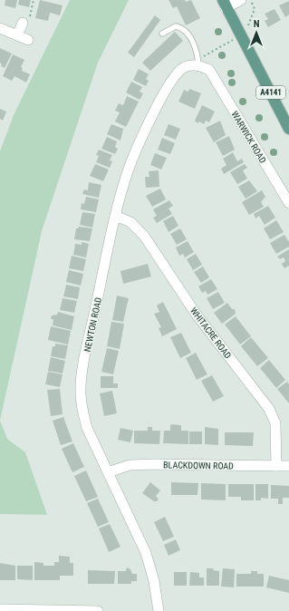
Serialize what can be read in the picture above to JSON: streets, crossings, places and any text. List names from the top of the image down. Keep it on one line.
{"streets":{"main road":["A4141"],"street":["WARWICK ROAD","NEWTON ROAD","WHITACRE ROAD","BLACKDOWN ROAD"]},"crossings":[["WARWICK ROAD","NEWTON ROAD"],["NEWTON ROAD","WHITACRE ROAD"],["NEWTON ROAD","BLACKDOWN ROAD"],["WHITACRE ROAD","BLACKDOWN ROAD"]],"north":"top"}
